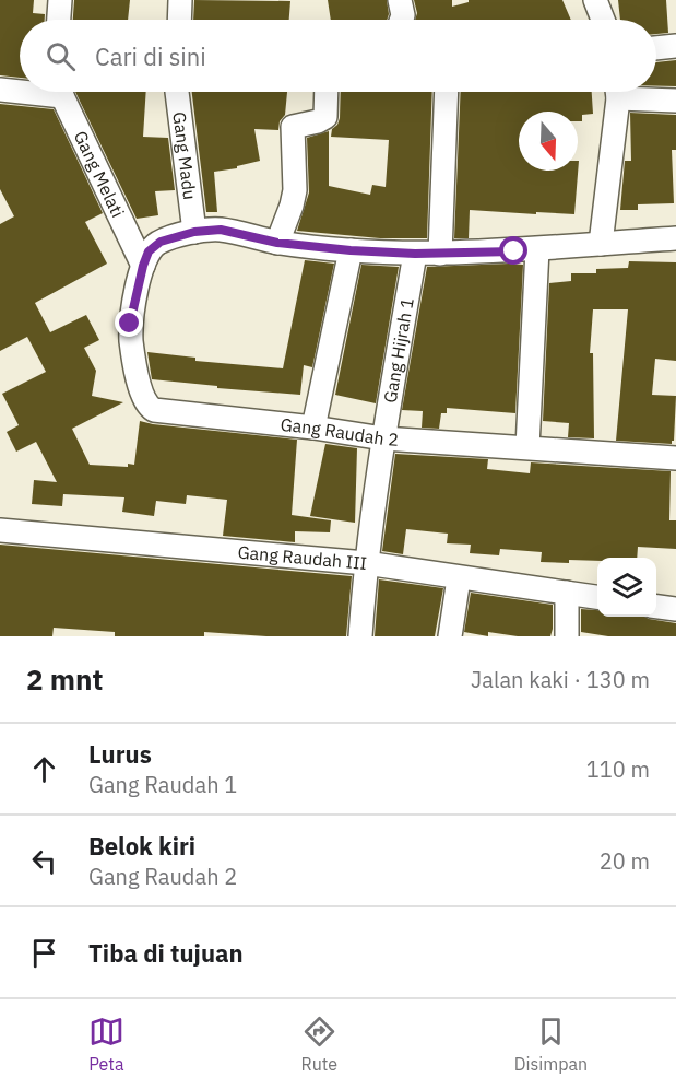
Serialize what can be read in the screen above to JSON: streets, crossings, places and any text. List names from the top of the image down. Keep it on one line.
{"streets":{"street":["Gang Madu","Gang Melati","Gang Hijrah 1","Gang Raudah 2","Gang Raudah III"]},"crossings":[["Gang Melati","Gang Raudah 2"],["Gang Hijrah 1","Gang Raudah 2"],["Gang Hijrah 1","Gang Raudah III"]],"north":"bottom","page":{"search":"Cari di sini","heading":["2 mnt","Jalan kaki · 130 m"],"list":[["Lurus","Gang Raudah 1","110 m"],["Belok kiri","Gang Raudah 2","20 m"],"Tiba di tujuan"],"nav":["Peta","Rute","Disimpan"]}}
